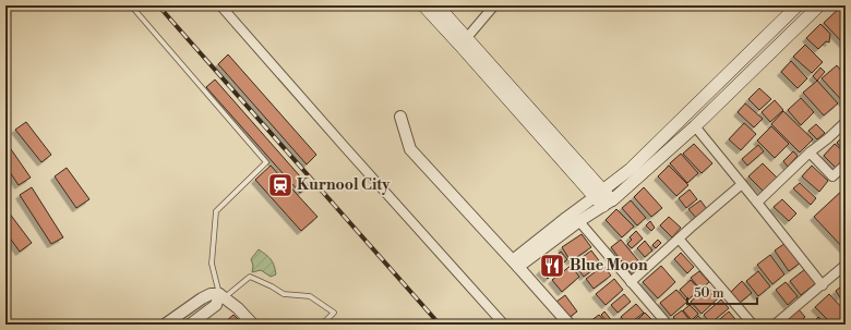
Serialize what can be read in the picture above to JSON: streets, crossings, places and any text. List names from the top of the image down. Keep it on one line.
{"places":{"station":["Kurnool City"],"restaurant":["Blue Moon"]},"scale_bar":"50 m"}
